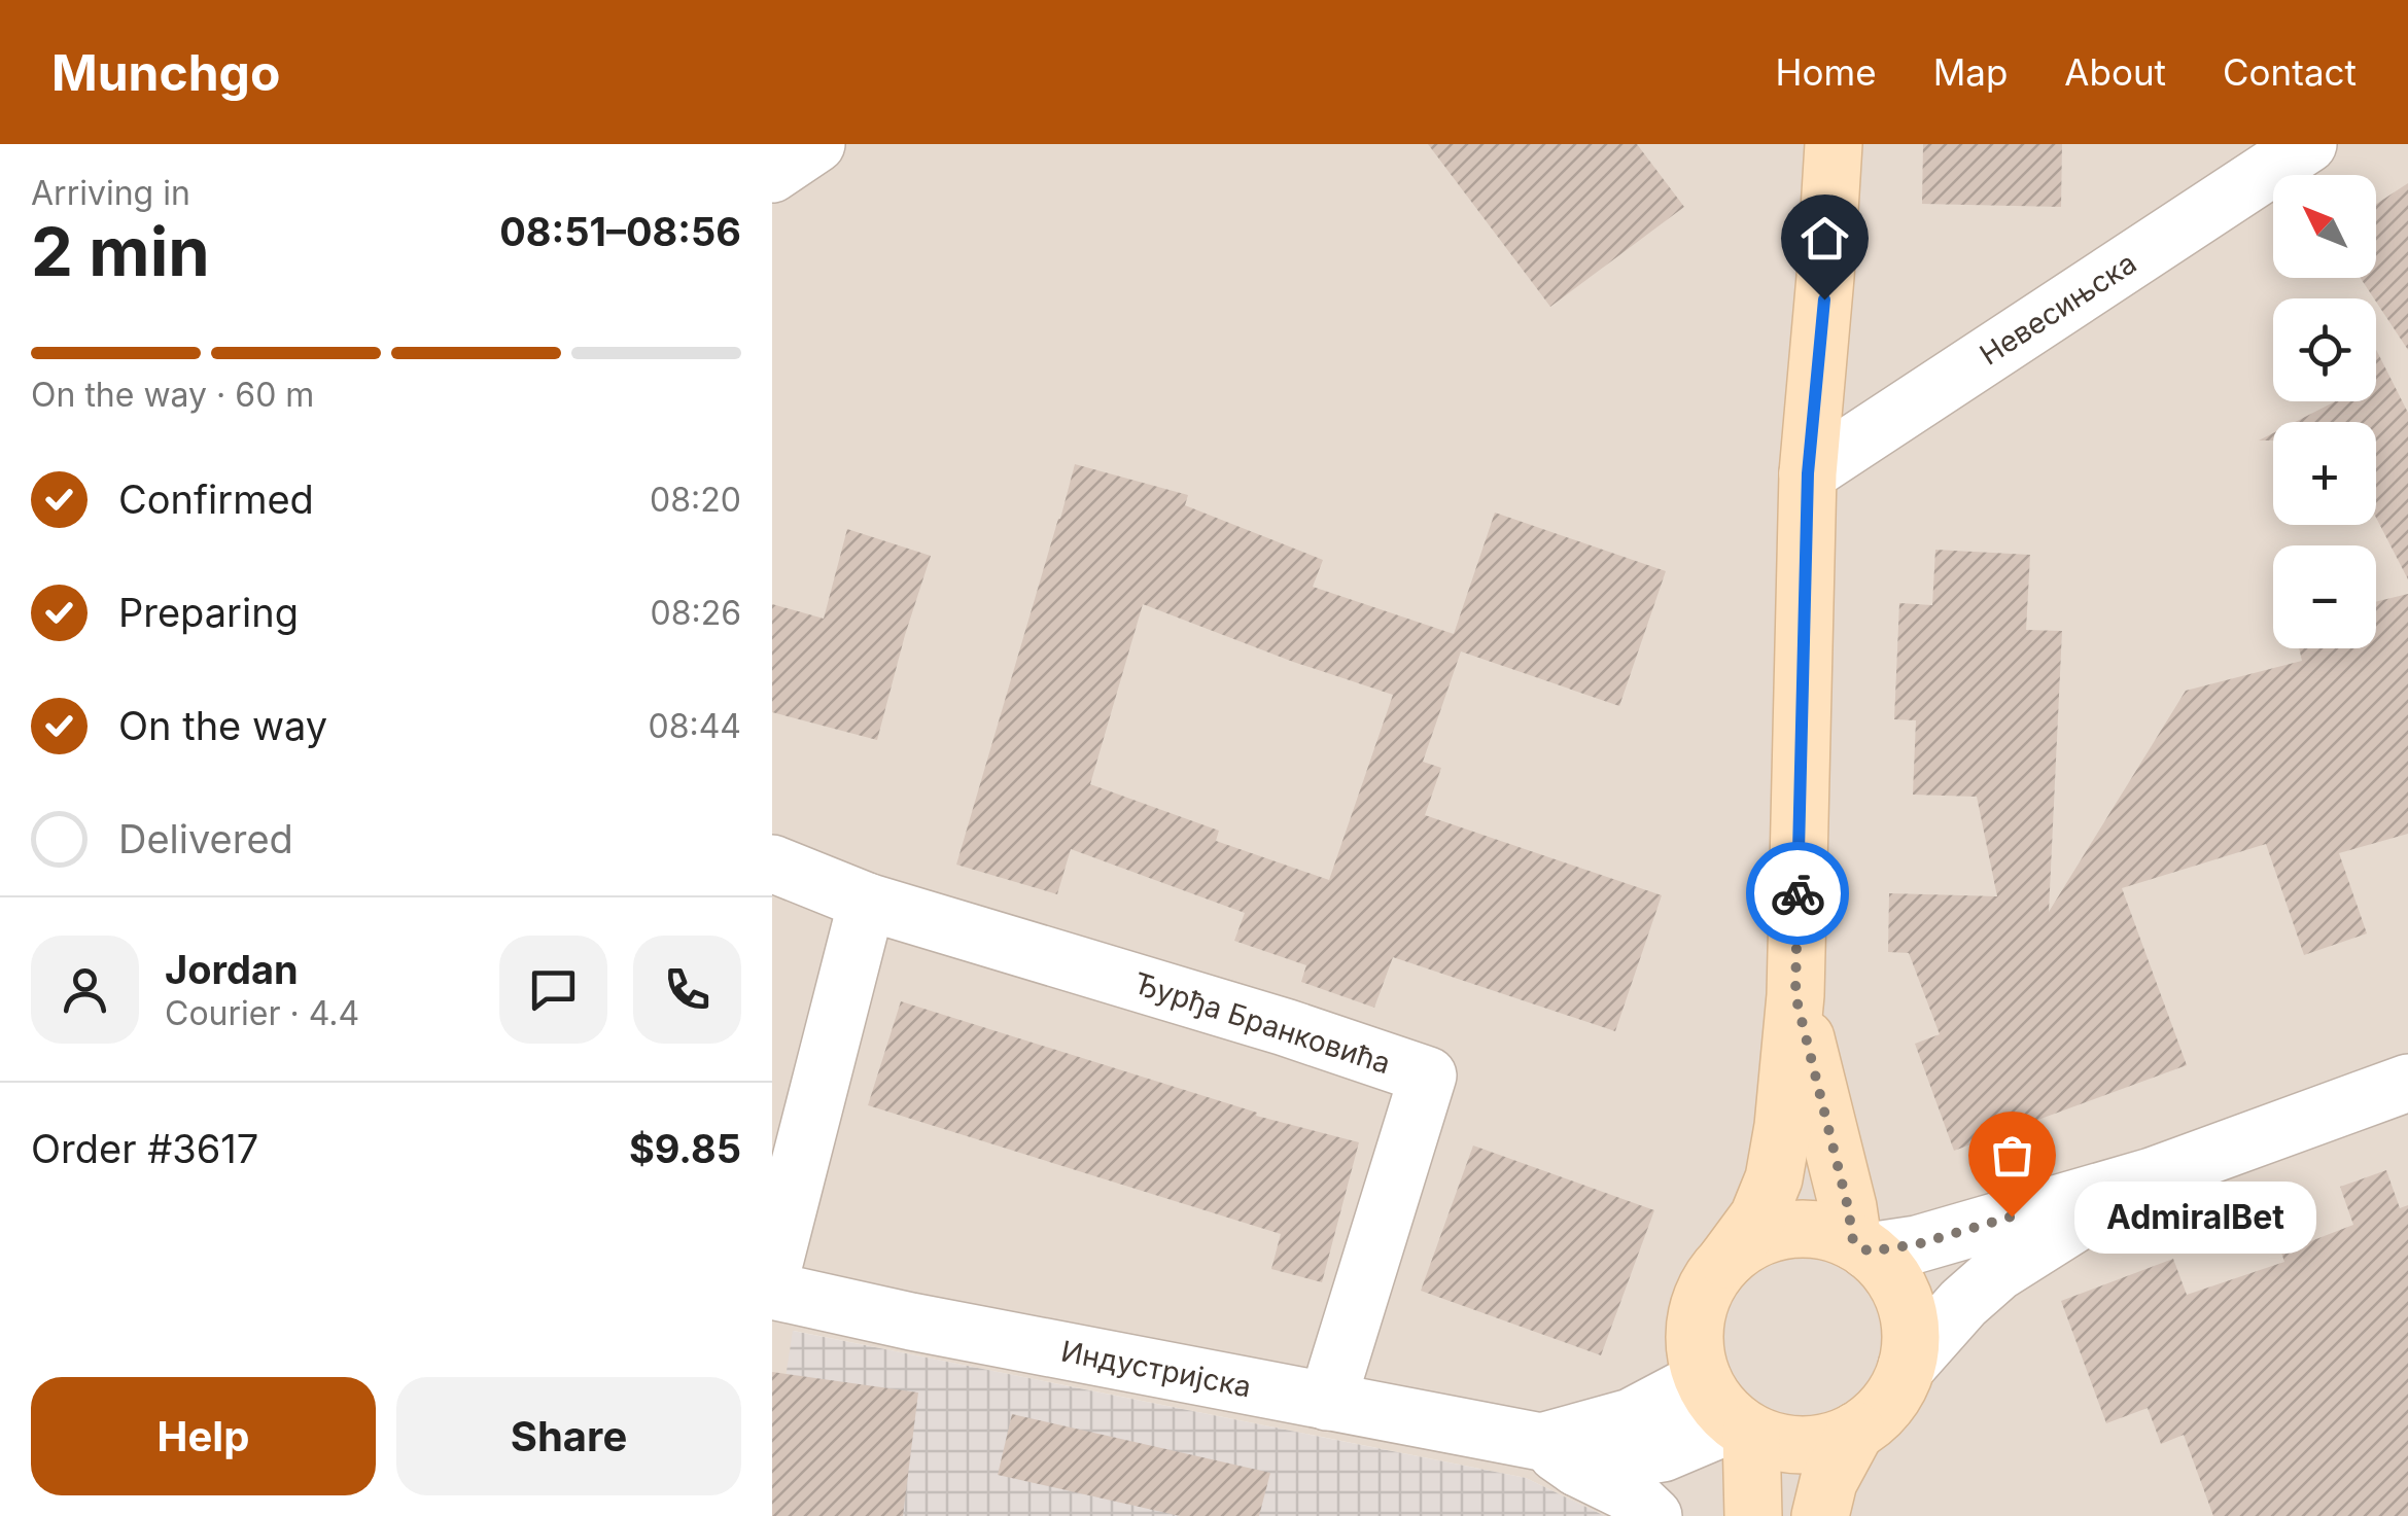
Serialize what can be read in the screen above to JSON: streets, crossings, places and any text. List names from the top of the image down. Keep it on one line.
{"streets":{"street":["Невесињска","Ђурђа Бранковића","Индустријска"]},"crossings":[["Ђурђа Бранковића","Индустријска"]],"places":["AdmiralBet"],"north":"top left","page":{"header":"Munchgo","nav":["Home","Map","About","Contact"],"heading":["2 min","Arriving in","08:51–08:56"],"panel":["Jordan","Courier · 4.4","Order #3617","$9.85"],"map_buttons":["+","−"],"bar":"On the way · 60 m","list":[["Confirmed","08:20"],["Preparing","08:26"],["On the way","08:44"],"Delivered"],"bubble":"AdmiralBet","buttons":["Help","Share"]}}
